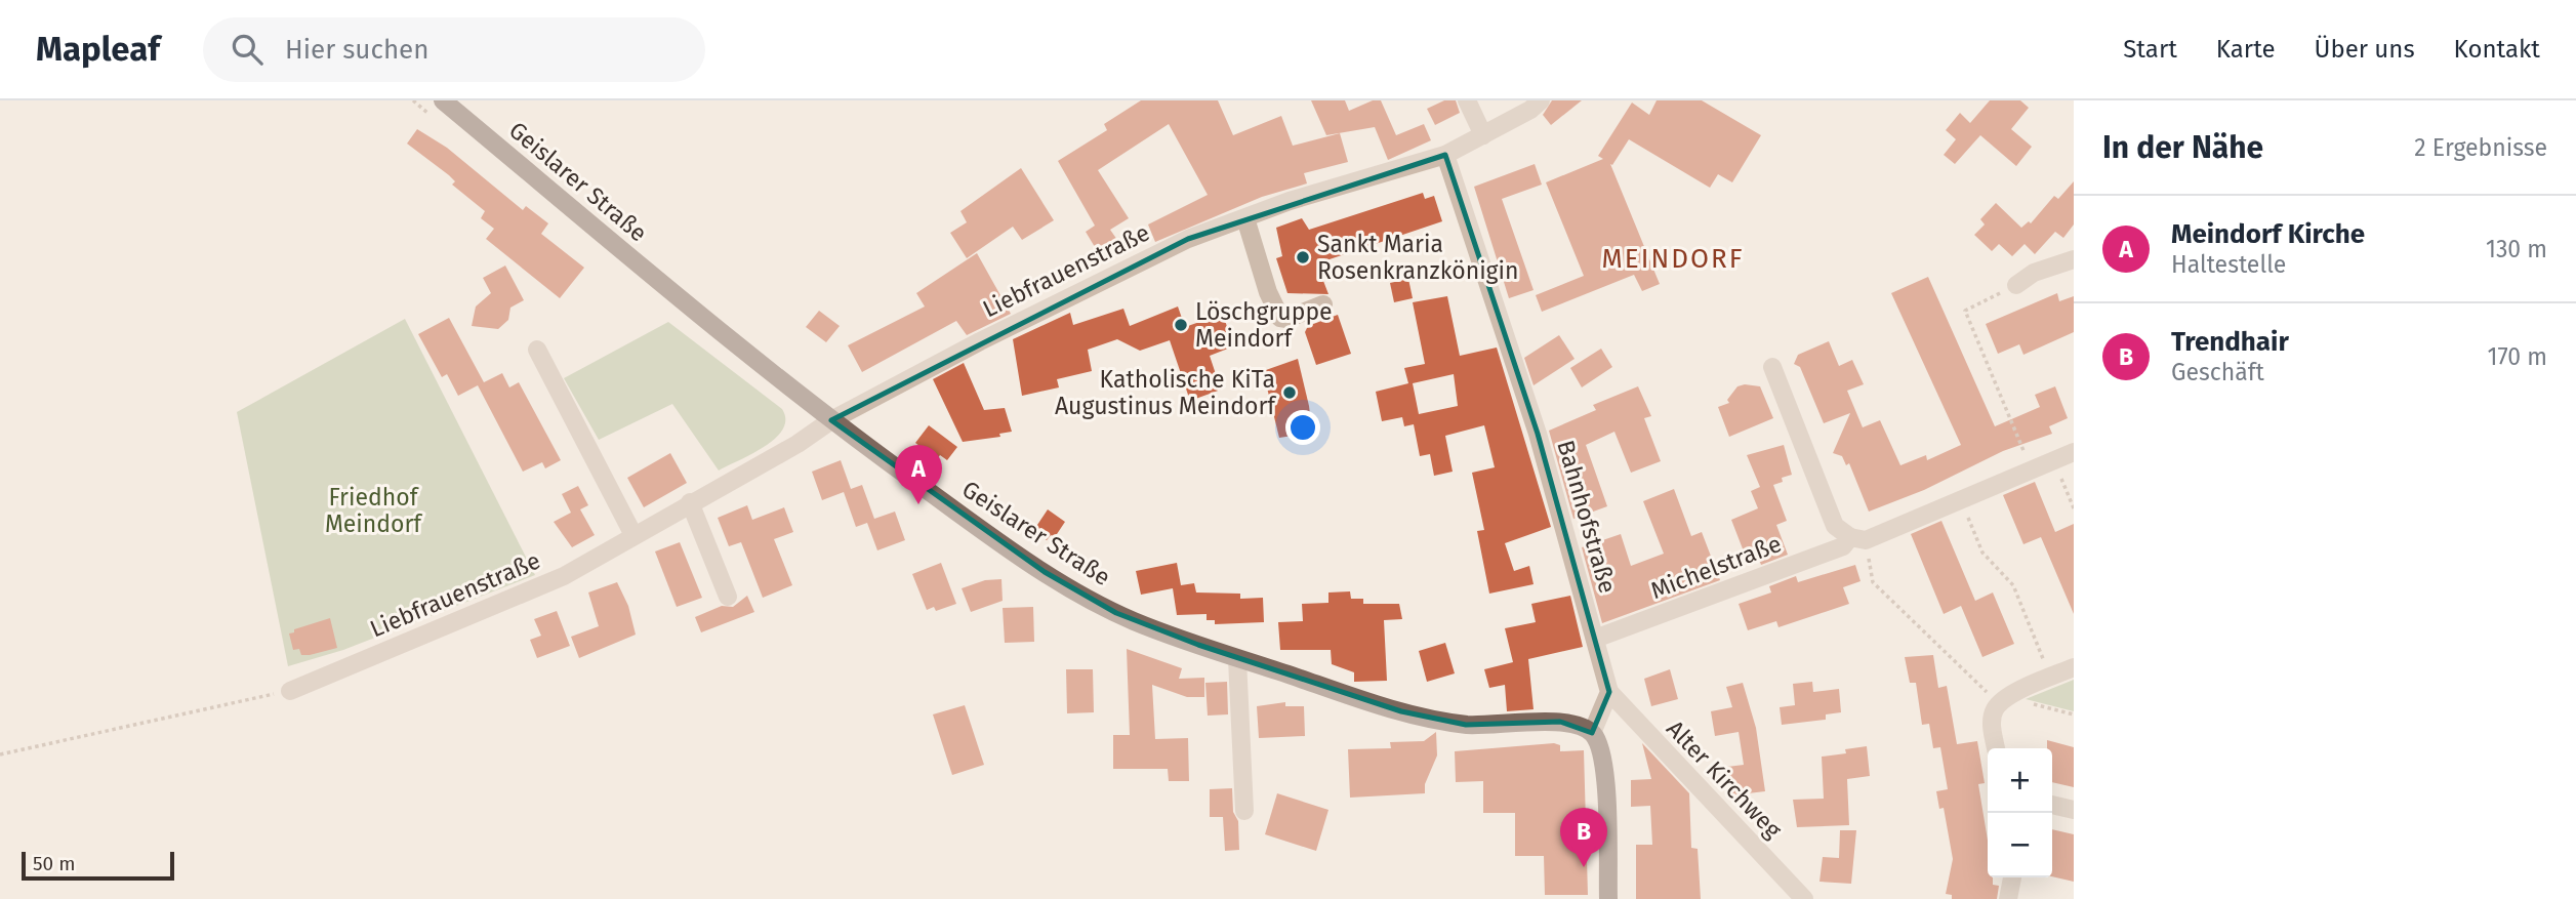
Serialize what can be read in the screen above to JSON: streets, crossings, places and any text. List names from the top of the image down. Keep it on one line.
{"streets":{"main road":["Geislarer Straße"],"street":["Liebfrauenstraße","Bahnhofstraße","Michelstraße","Alter Kirchweg"]},"crossings":[["Geislarer Straße","Liebfrauenstraße"],["Liebfrauenstraße","Bahnhofstraße"],["Bahnhofstraße","Michelstraße"],["Bahnhofstraße","Alter Kirchweg"]],"districts":["MEINDORF"],"parks":["Friedhof Meindorf"],"places":["Sankt Maria Rosenkranzkönigin","Löschgruppe Meindorf","Katholische KiTa Augustinus Meindorf"],"scale_bar":"50 m","page":{"header":"Mapleaf","search":"Hier suchen","nav":["Start","Karte","Über uns","Kontakt"],"heading":["In der Nähe","2 Ergebnisse"],"list":[{"mark":"A","name":"Meindorf Kirche","note":"Haltestelle","value":"130 m"},{"mark":"B","name":"Trendhair","note":"Geschäft","value":"170 m"}],"pins":["A","B"],"map_buttons":["+","−"],"scale":"50 m"}}
